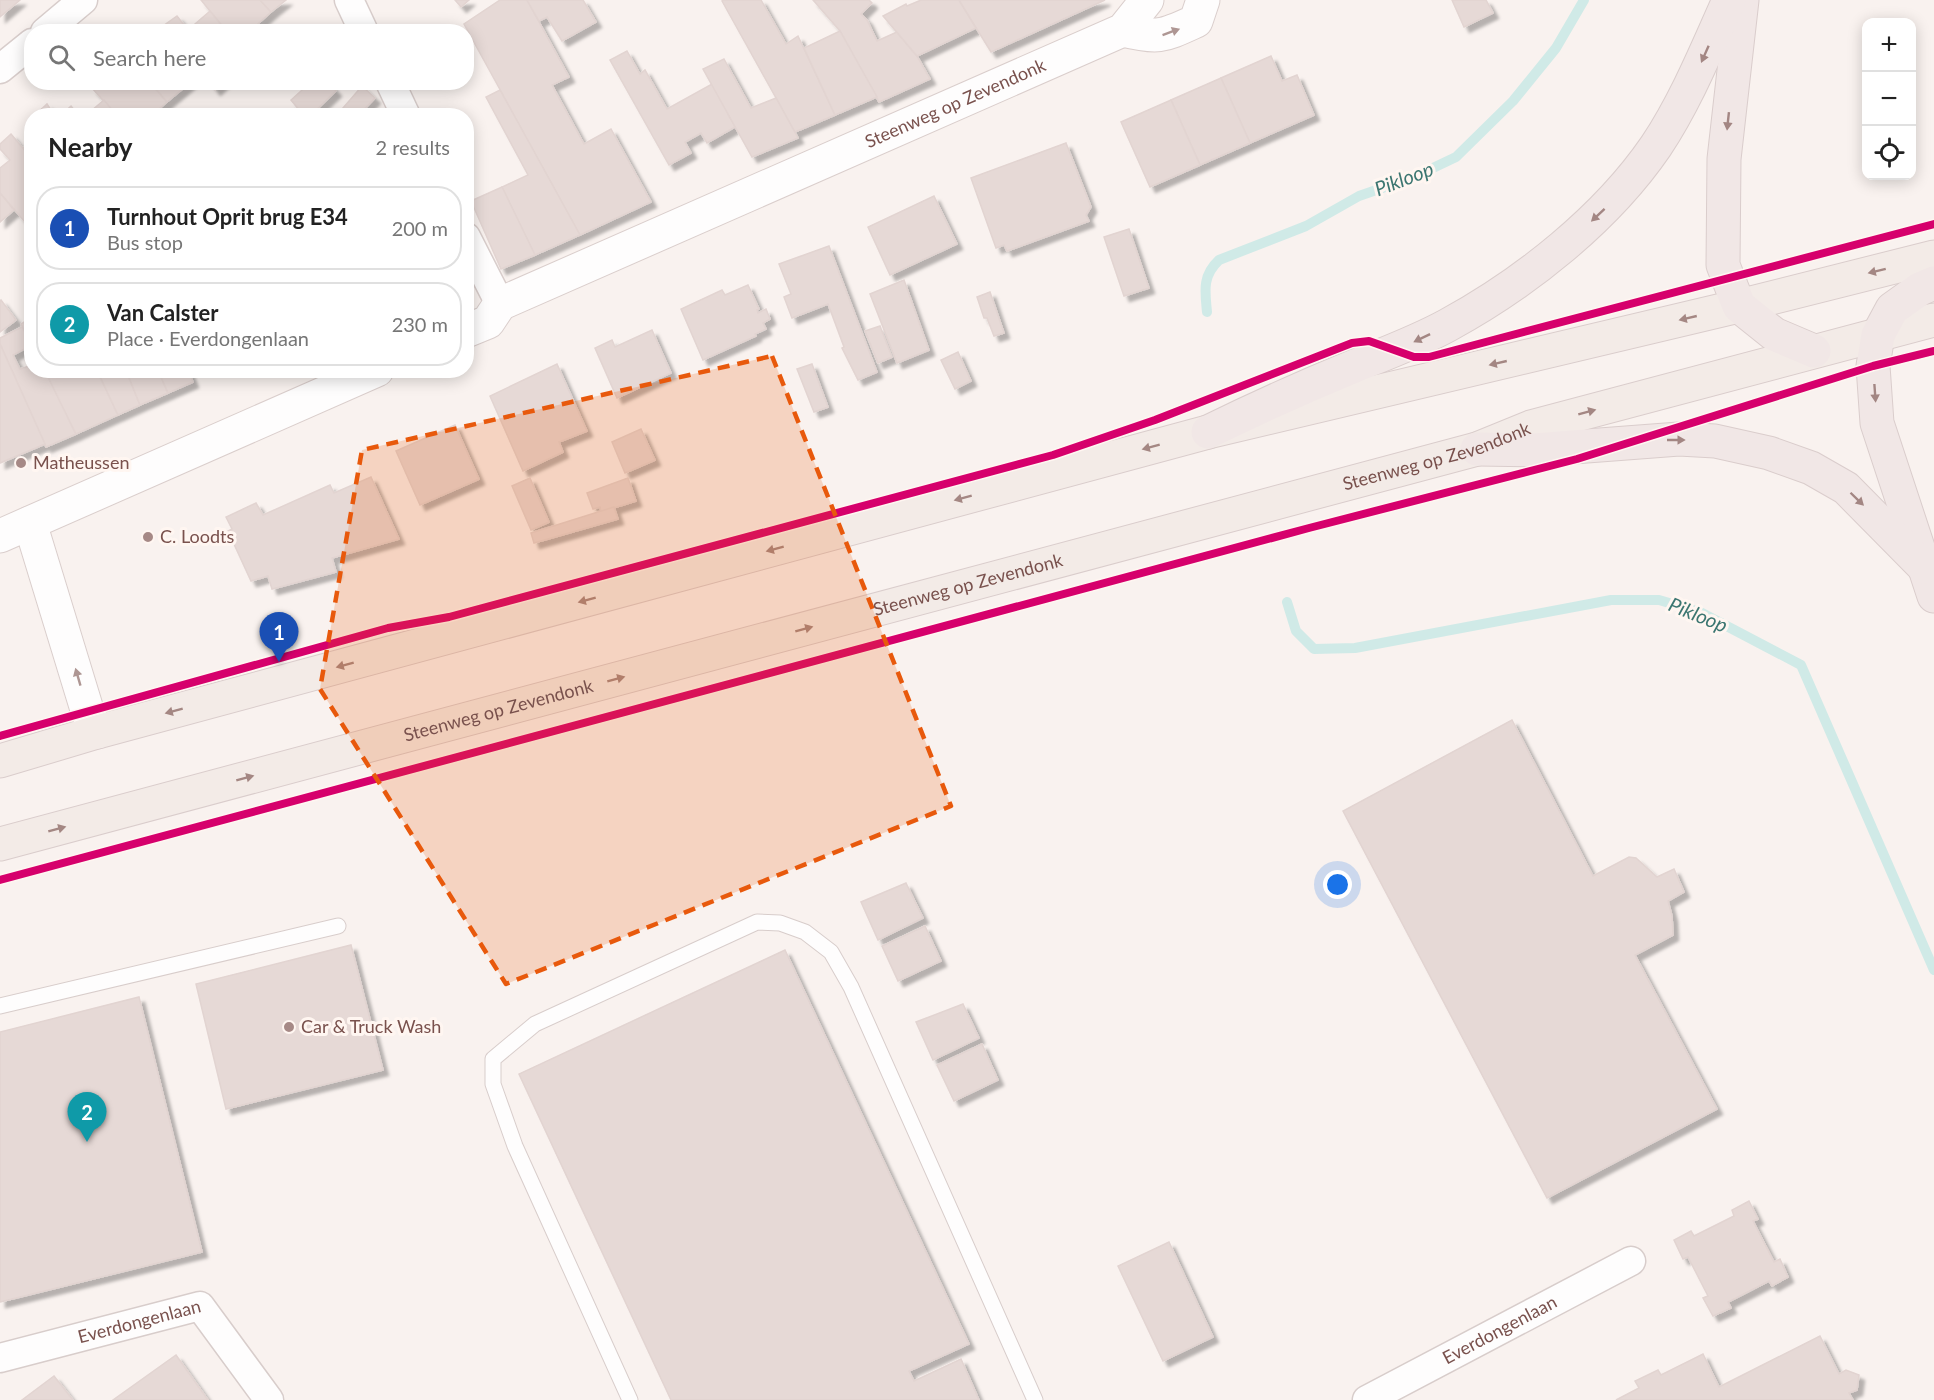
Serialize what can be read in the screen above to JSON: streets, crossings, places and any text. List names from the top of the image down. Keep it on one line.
{"streets":{"main road":["Steenweg op Zevendonk"],"street":["Everdongenlaan"]},"one_way":["Steenweg op Zevendonk"],"water":["Pikloop"],"places":["Matheussen","C. Loodts","Car & Truck Wash"],"page":{"map_buttons":["+","−"],"search":"Search here","heading":["Nearby","2 results"],"list":[{"mark":"1","name":"Turnhout Oprit brug E34","note":"Bus stop","value":"200 m"},{"mark":"2","name":"Van Calster","note":"Place · Everdongenlaan","value":"230 m"}],"pins":["1","2"]}}
